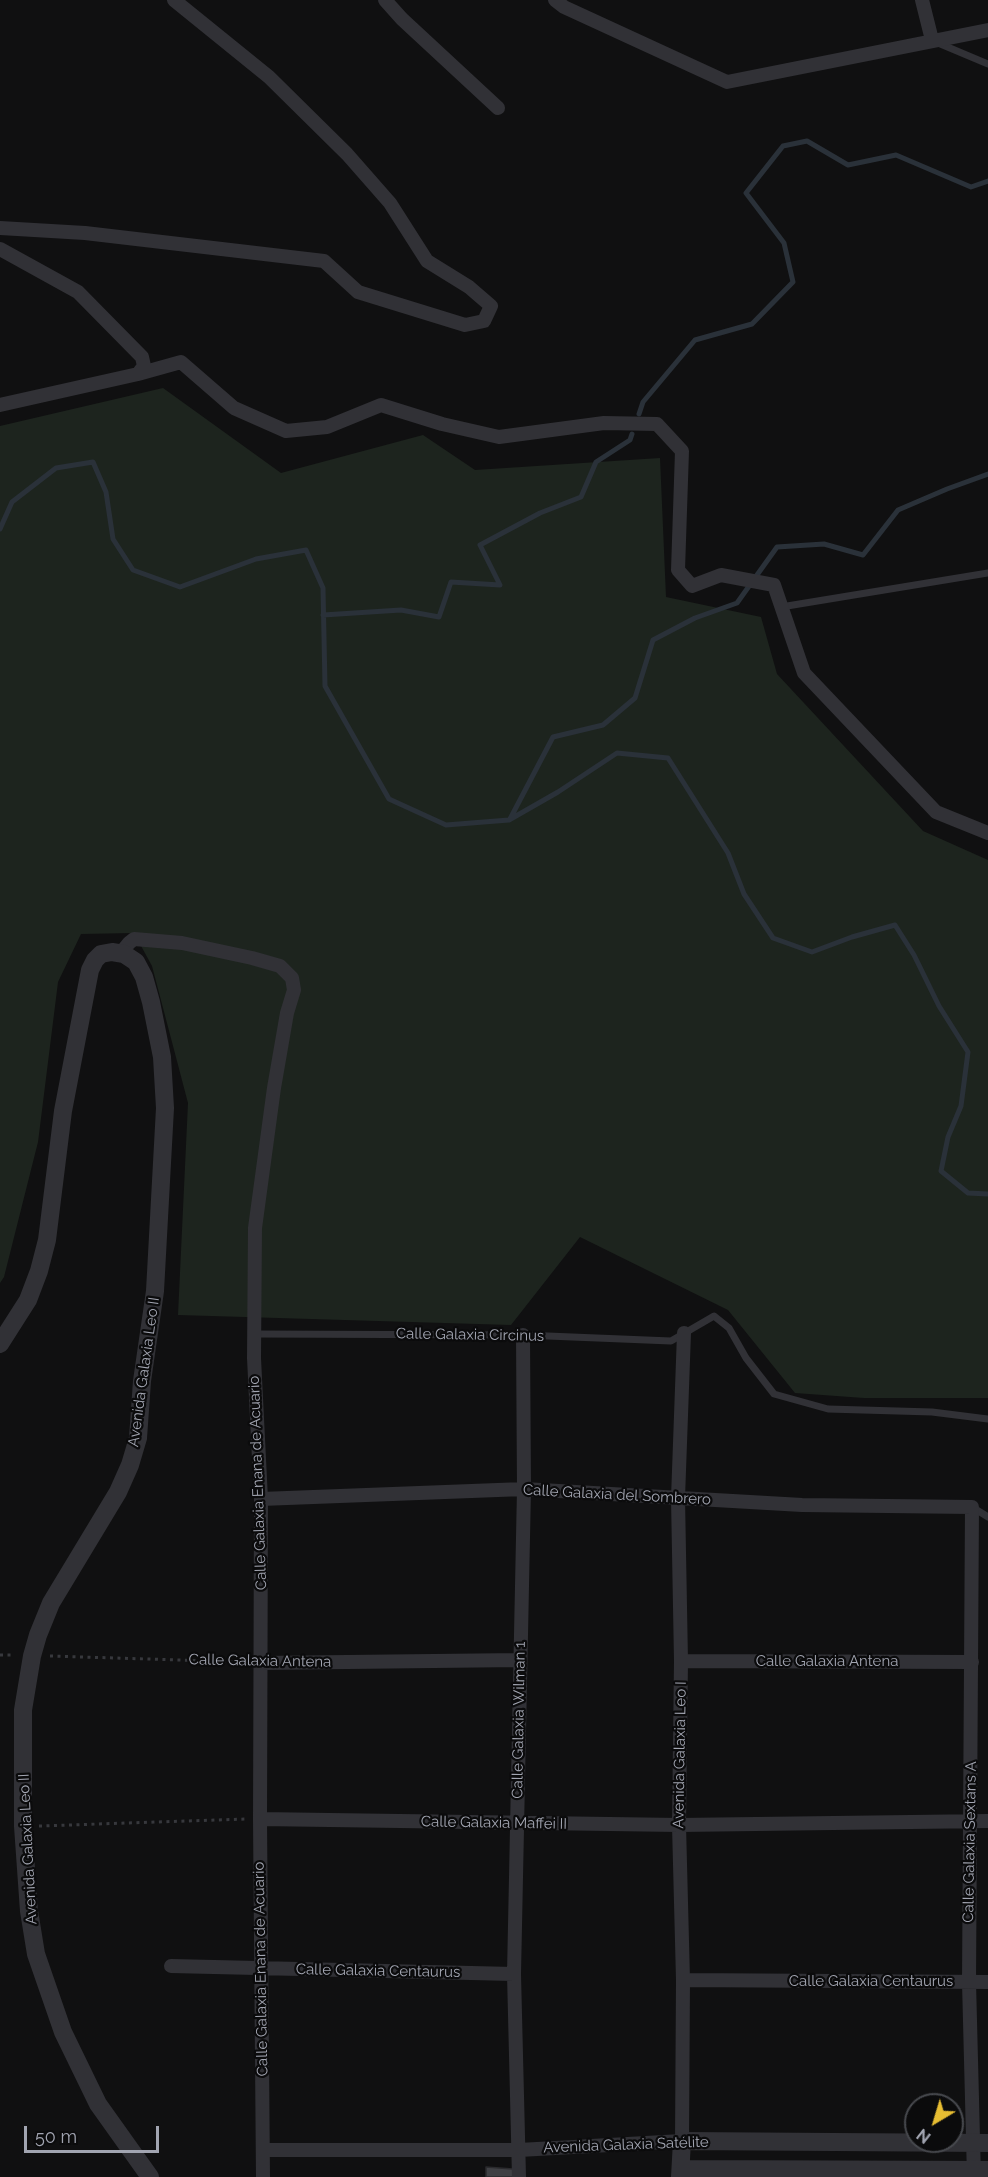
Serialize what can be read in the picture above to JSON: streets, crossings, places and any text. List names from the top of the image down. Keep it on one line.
{"streets":{"street":["Avenida Galaxia Leo II","Calle Galaxia Enana de Acuario","Calle Galaxia del Sombrero","Calle Galaxia Antena","Calle Galaxia Wilman 1","Avenida Galaxia Leo I","Calle Galaxia Maffei II","Calle Galaxia Sextans A","Calle Galaxia Centaurus","Avenida Galaxia Satélite"],"lane":["Calle Galaxia Circinus"]},"crossings":[["Calle Galaxia Circinus","Calle Galaxia Enana de Acuario"],["Calle Galaxia Circinus","Calle Galaxia Wilman 1"],["Calle Galaxia Circinus","Avenida Galaxia Leo I"],["Avenida Galaxia Leo II","Calle Galaxia Enana de Acuario"],["Avenida Galaxia Leo II","Calle Galaxia Antena"],["Calle Galaxia Enana de Acuario","Calle Galaxia del Sombrero"],["Calle Galaxia Enana de Acuario","Calle Galaxia Antena"],["Calle Galaxia Enana de Acuario","Calle Galaxia Maffei II"],["Calle Galaxia Enana de Acuario","Calle Galaxia Centaurus"],["Calle Galaxia Enana de Acuario","Avenida Galaxia Satélite"],["Calle Galaxia del Sombrero","Calle Galaxia Wilman 1"],["Calle Galaxia del Sombrero","Avenida Galaxia Leo I"],["Calle Galaxia del Sombrero","Calle Galaxia Sextans A"],["Calle Galaxia Antena","Calle Galaxia Wilman 1"],["Calle Galaxia Antena","Avenida Galaxia Leo I"],["Calle Galaxia Antena","Calle Galaxia Sextans A"],["Calle Galaxia Wilman 1","Calle Galaxia Maffei II"],["Calle Galaxia Wilman 1","Calle Galaxia Centaurus"],["Calle Galaxia Wilman 1","Avenida Galaxia Satélite"],["Avenida Galaxia Leo I","Calle Galaxia Maffei II"],["Avenida Galaxia Leo I","Calle Galaxia Centaurus"],["Avenida Galaxia Leo I","Avenida Galaxia Satélite"],["Calle Galaxia Maffei II","Calle Galaxia Sextans A"],["Calle Galaxia Sextans A","Calle Galaxia Centaurus"],["Calle Galaxia Sextans A","Avenida Galaxia Satélite"]],"scale_bar":"50 m","north":"bottom left"}
